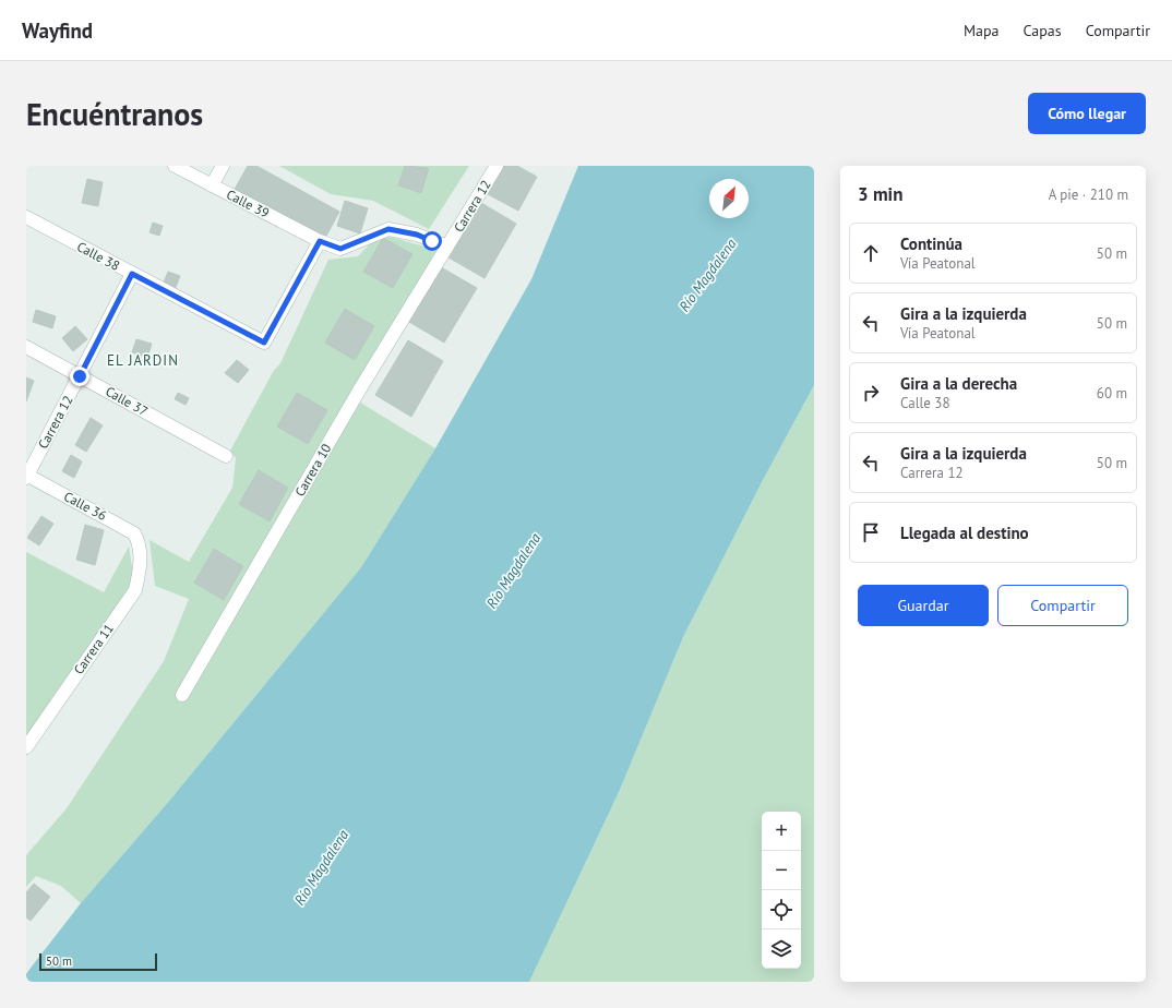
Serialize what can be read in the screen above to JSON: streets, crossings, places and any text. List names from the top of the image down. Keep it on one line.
{"streets":{"street":["Calle 39","Carrera 12","Calle 38","Calle 37","Carrera 10","Calle 36","Carrera 11"]},"crossings":[["Calle 39","Carrera 12"],["Calle 39","Calle 38"],["Calle 39","Carrera 10"],["Carrera 12","Calle 38"],["Carrera 12","Calle 37"],["Carrera 12","Carrera 10"],["Carrera 12","Calle 36"],["Calle 36","Carrera 11"]],"districts":["EL JARDIN"],"water":["Río Magdalena"],"scale_bar":"50 m","north":"top right","page":{"header":"Wayfind","nav":["Mapa","Capas","Compartir"],"buttons":["Cómo llegar",["Guardar","Compartir"]],"title":"Encuéntranos","heading":["3 min","A pie · 210 m"],"list":[["Continúa","Vía Peatonal","50 m"],["Gira a la izquierda","Vía Peatonal","50 m"],["Gira a la derecha","Calle 38","60 m"],["Gira a la izquierda","Carrera 12","50 m"],"Llegada al destino"],"map_buttons":["+","−"],"scale":"50 m"}}
